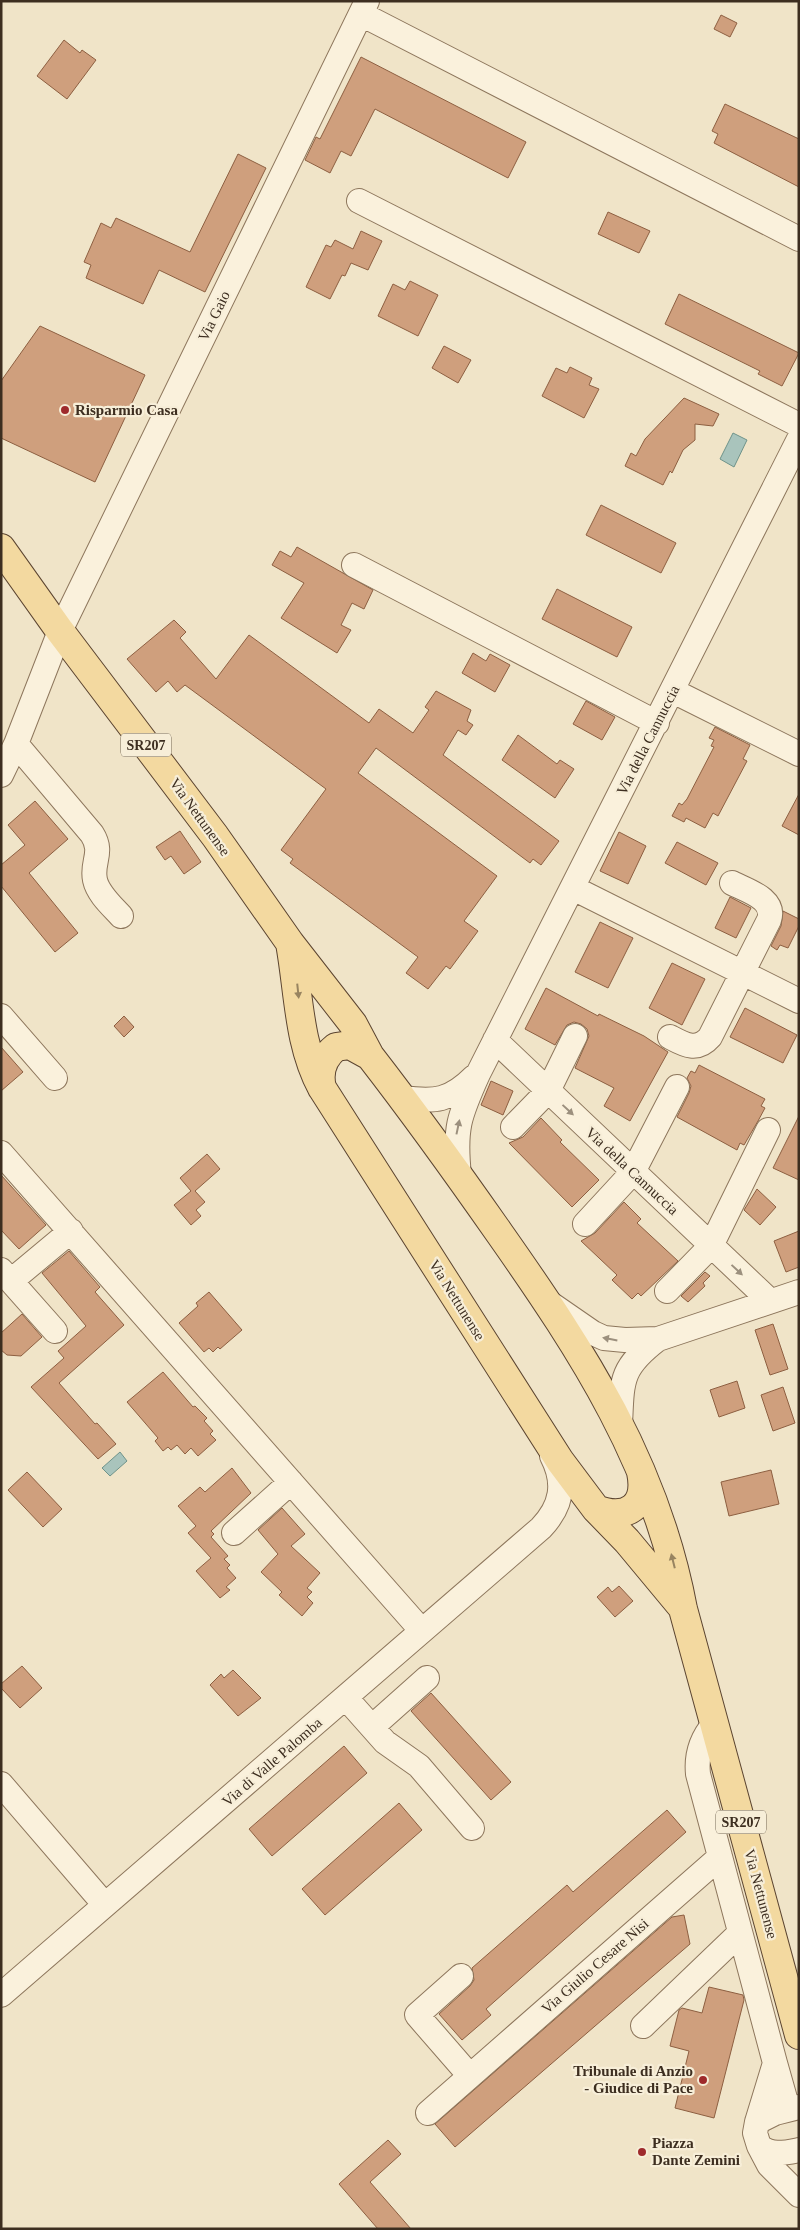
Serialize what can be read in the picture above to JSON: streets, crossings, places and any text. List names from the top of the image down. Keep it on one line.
{"streets":{"main road":["SR207","Via Nettunense"],"street":["Via Gaio","Via della Cannuccia","Via di Valle Palomba","Via Giulio Cesare Nisi"]},"crossings":[["Via Gaio","Via Nettunense"],["Via della Cannuccia","Via Nettunense"],["Via Nettunense","Via di Valle Palomba"]],"places":["Risparmio Casa","Tribunale di Anzio - Giudice di Pace","Piazza Dante Zemini"]}
